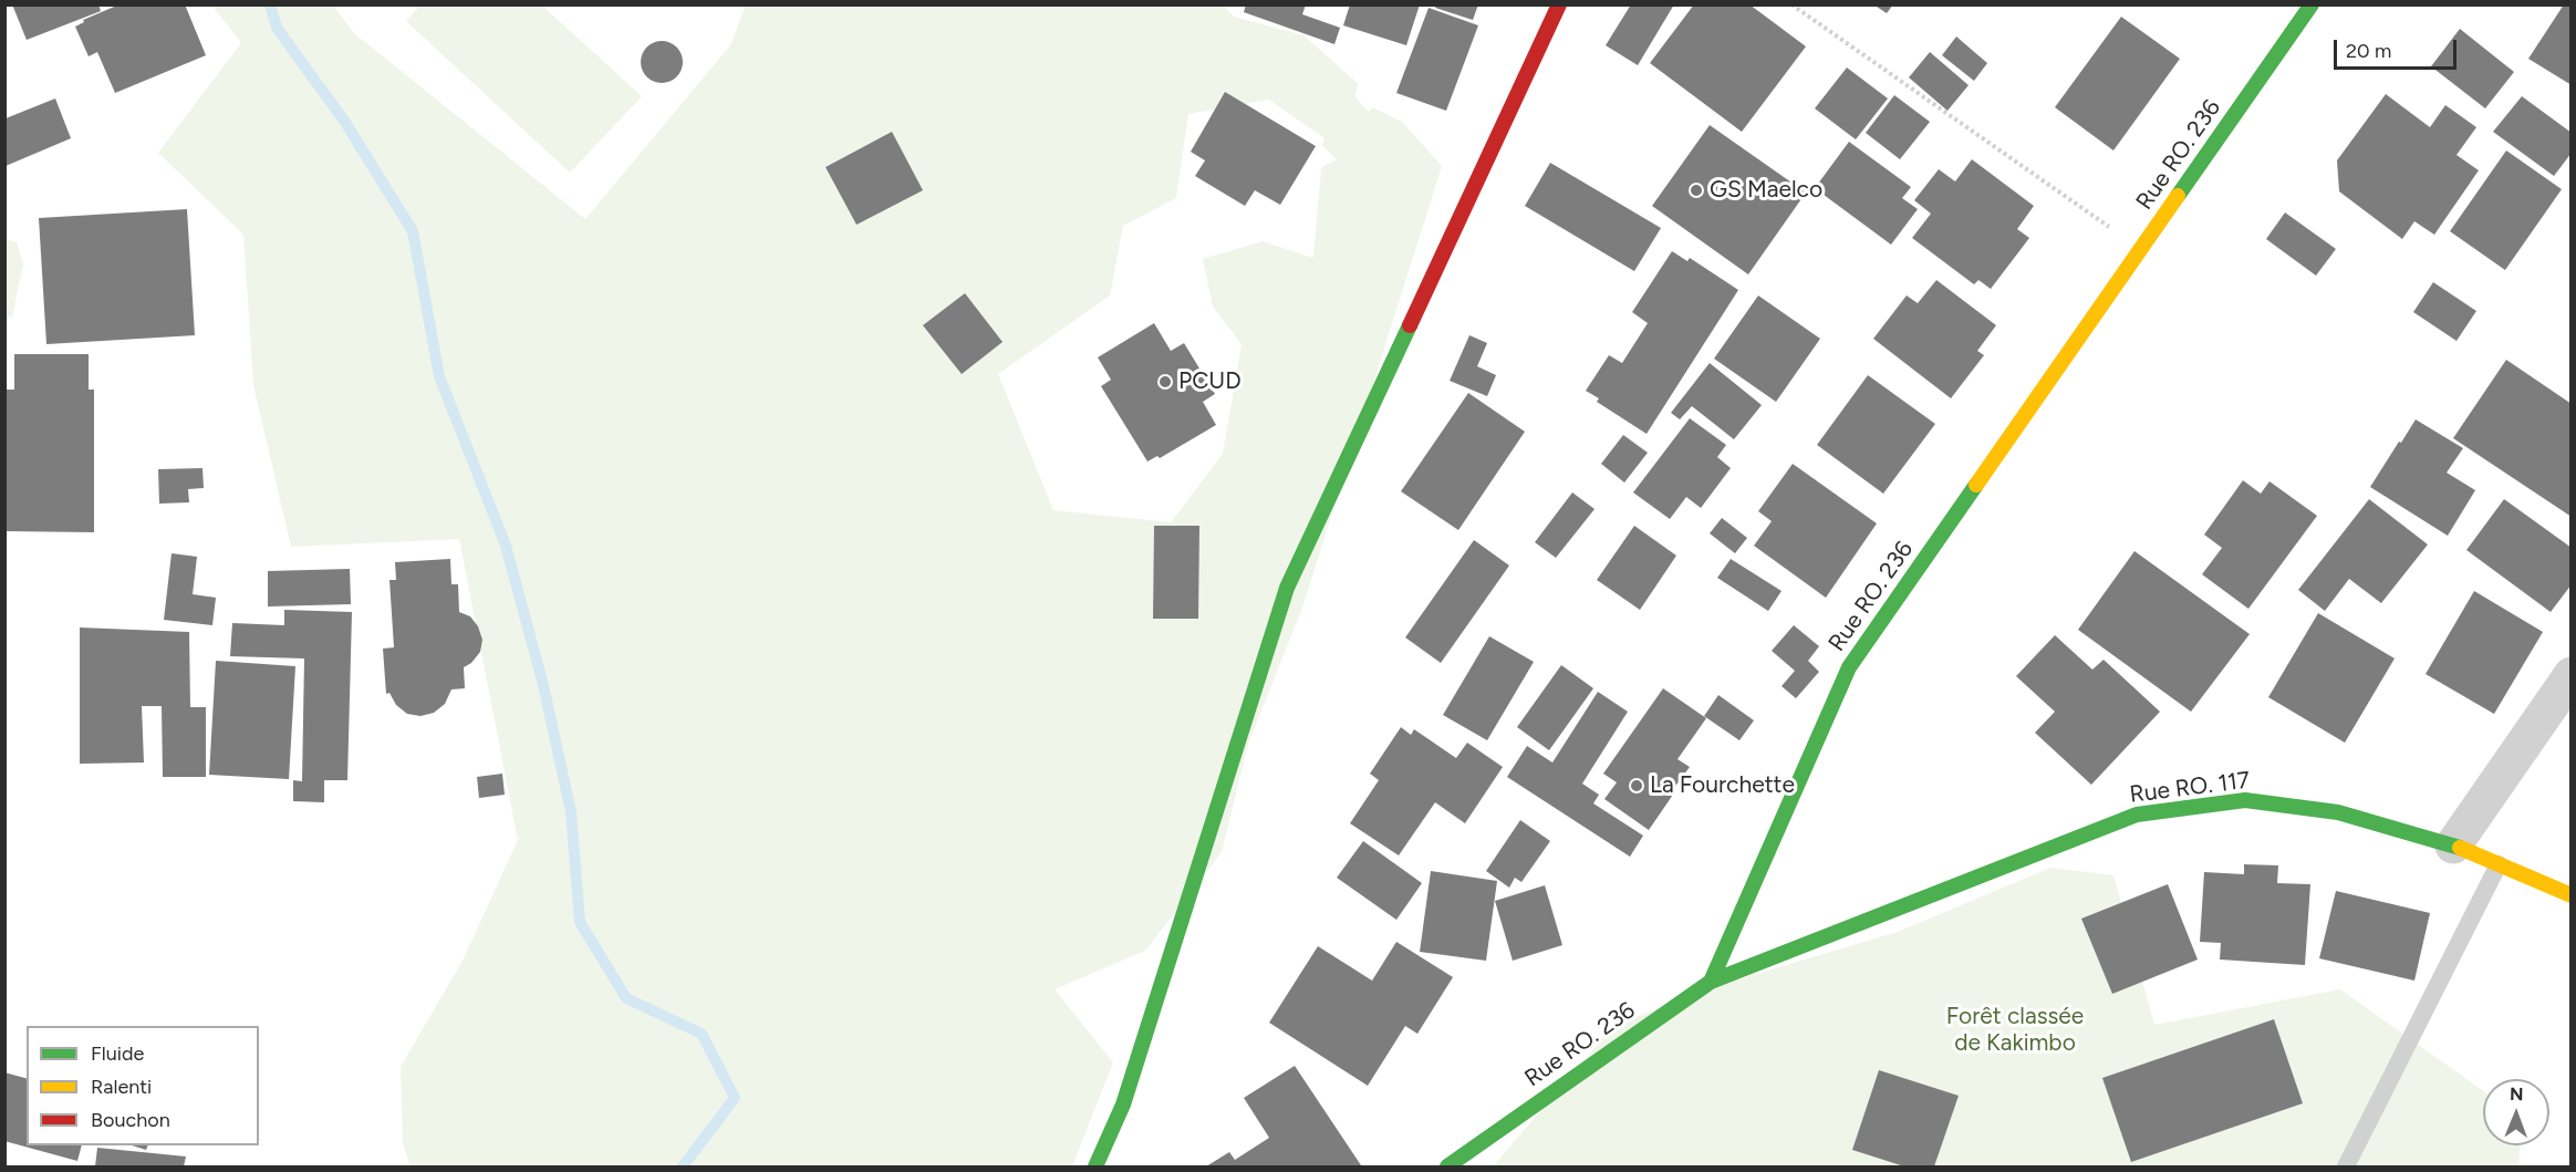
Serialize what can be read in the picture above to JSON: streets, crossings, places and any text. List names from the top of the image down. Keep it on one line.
{"streets":{"street":["Rue RO. 236","Rue RO. 117"]},"crossings":[["Rue RO. 236","Rue RO. 117"]],"parks":["Forêt classée de Kakimbo"],"places":["GS Maelco","PCUD","La Fourchette"],"legend":["Fluide","Ralenti","Bouchon"],"scale_bar":"20 m","north":"top"}
